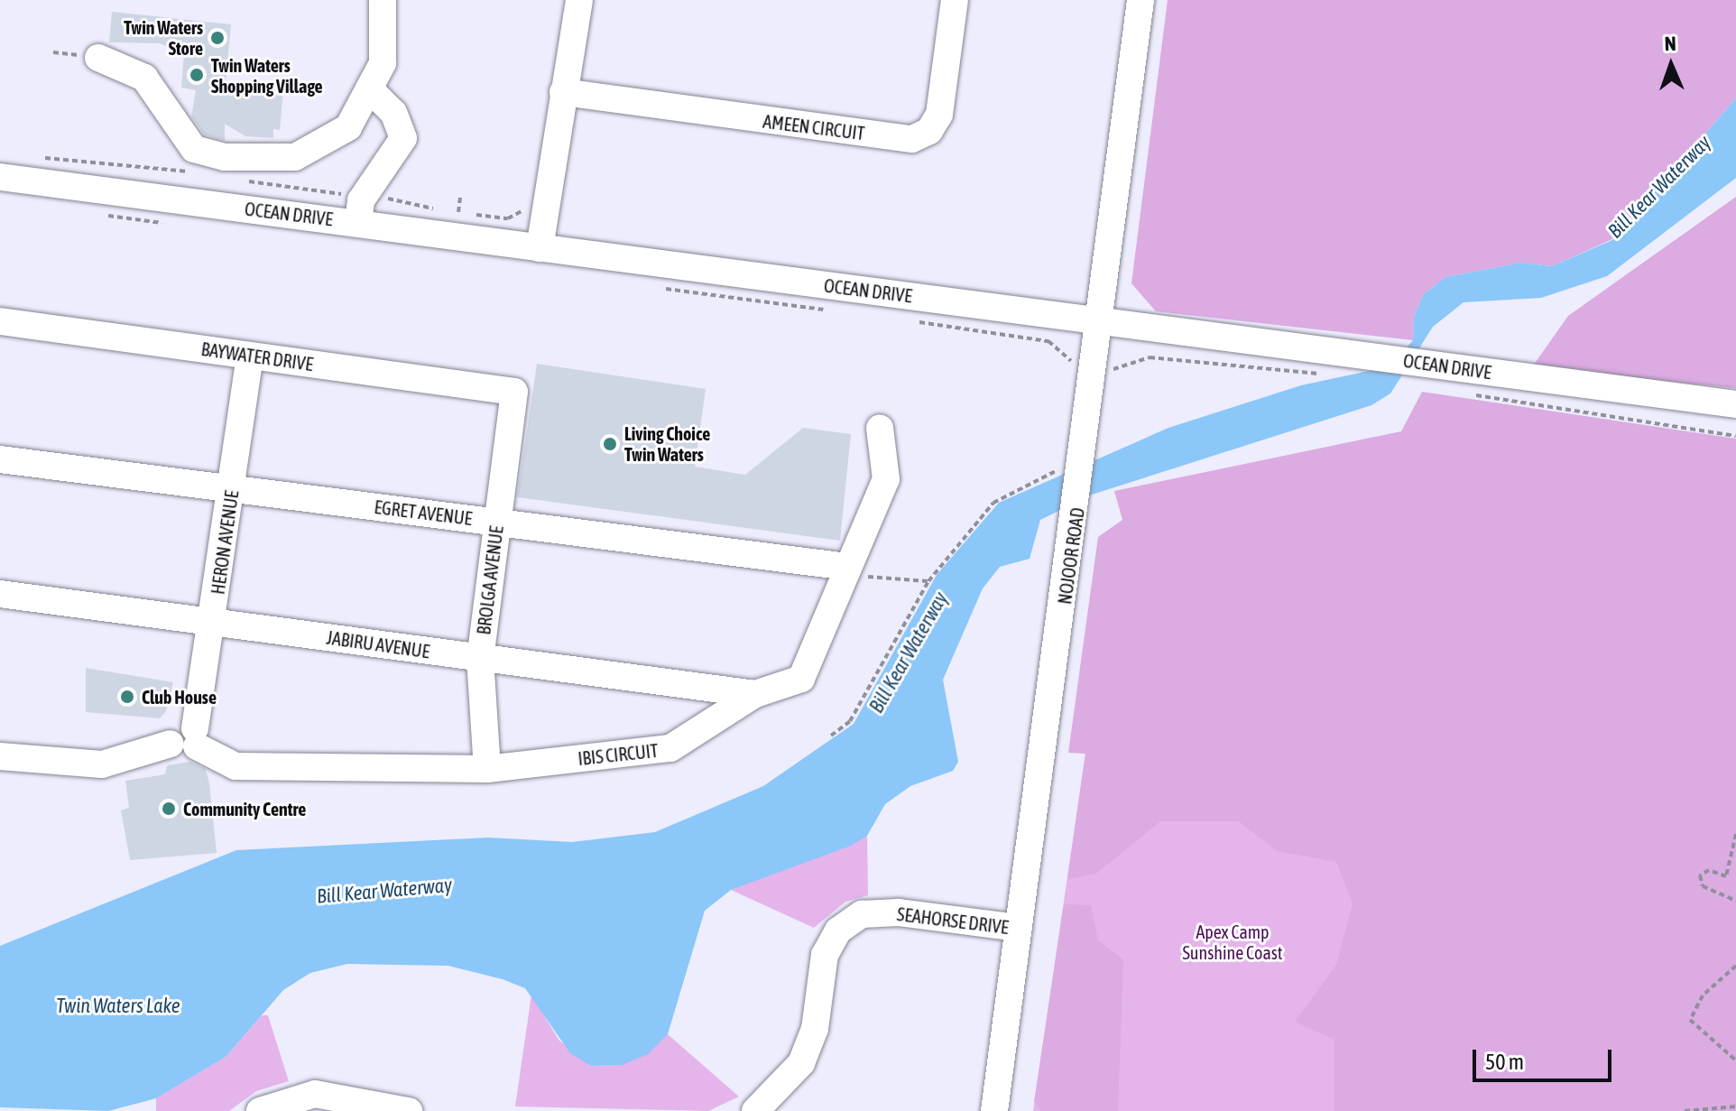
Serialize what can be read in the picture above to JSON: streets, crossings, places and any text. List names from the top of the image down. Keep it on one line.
{"streets":{"street":["AMEEN CIRCUIT","OCEAN DRIVE","BAYWATER DRIVE","EGRET AVENUE","HERON AVENUE","NOJOOR ROAD","BROLGA AVENUE","JABIRU AVENUE","IBIS CIRCUIT","SEAHORSE DRIVE"]},"crossings":[["OCEAN DRIVE","NOJOOR ROAD"],["BAYWATER DRIVE","HERON AVENUE"],["BAYWATER DRIVE","BROLGA AVENUE"],["EGRET AVENUE","HERON AVENUE"],["EGRET AVENUE","BROLGA AVENUE"],["EGRET AVENUE","IBIS CIRCUIT"],["HERON AVENUE","JABIRU AVENUE"],["HERON AVENUE","IBIS CIRCUIT"],["NOJOOR ROAD","SEAHORSE DRIVE"],["BROLGA AVENUE","JABIRU AVENUE"],["BROLGA AVENUE","IBIS CIRCUIT"],["JABIRU AVENUE","IBIS CIRCUIT"]],"water":["Bill Kear Waterway","Twin Waters Lake"],"parks":["Apex Camp Sunshine Coast"],"places":["Twin Waters Store","Twin Waters Shopping Village","Living Choice Twin Waters","Club House","Community Centre"],"scale_bar":"50 m","north":"top"}
